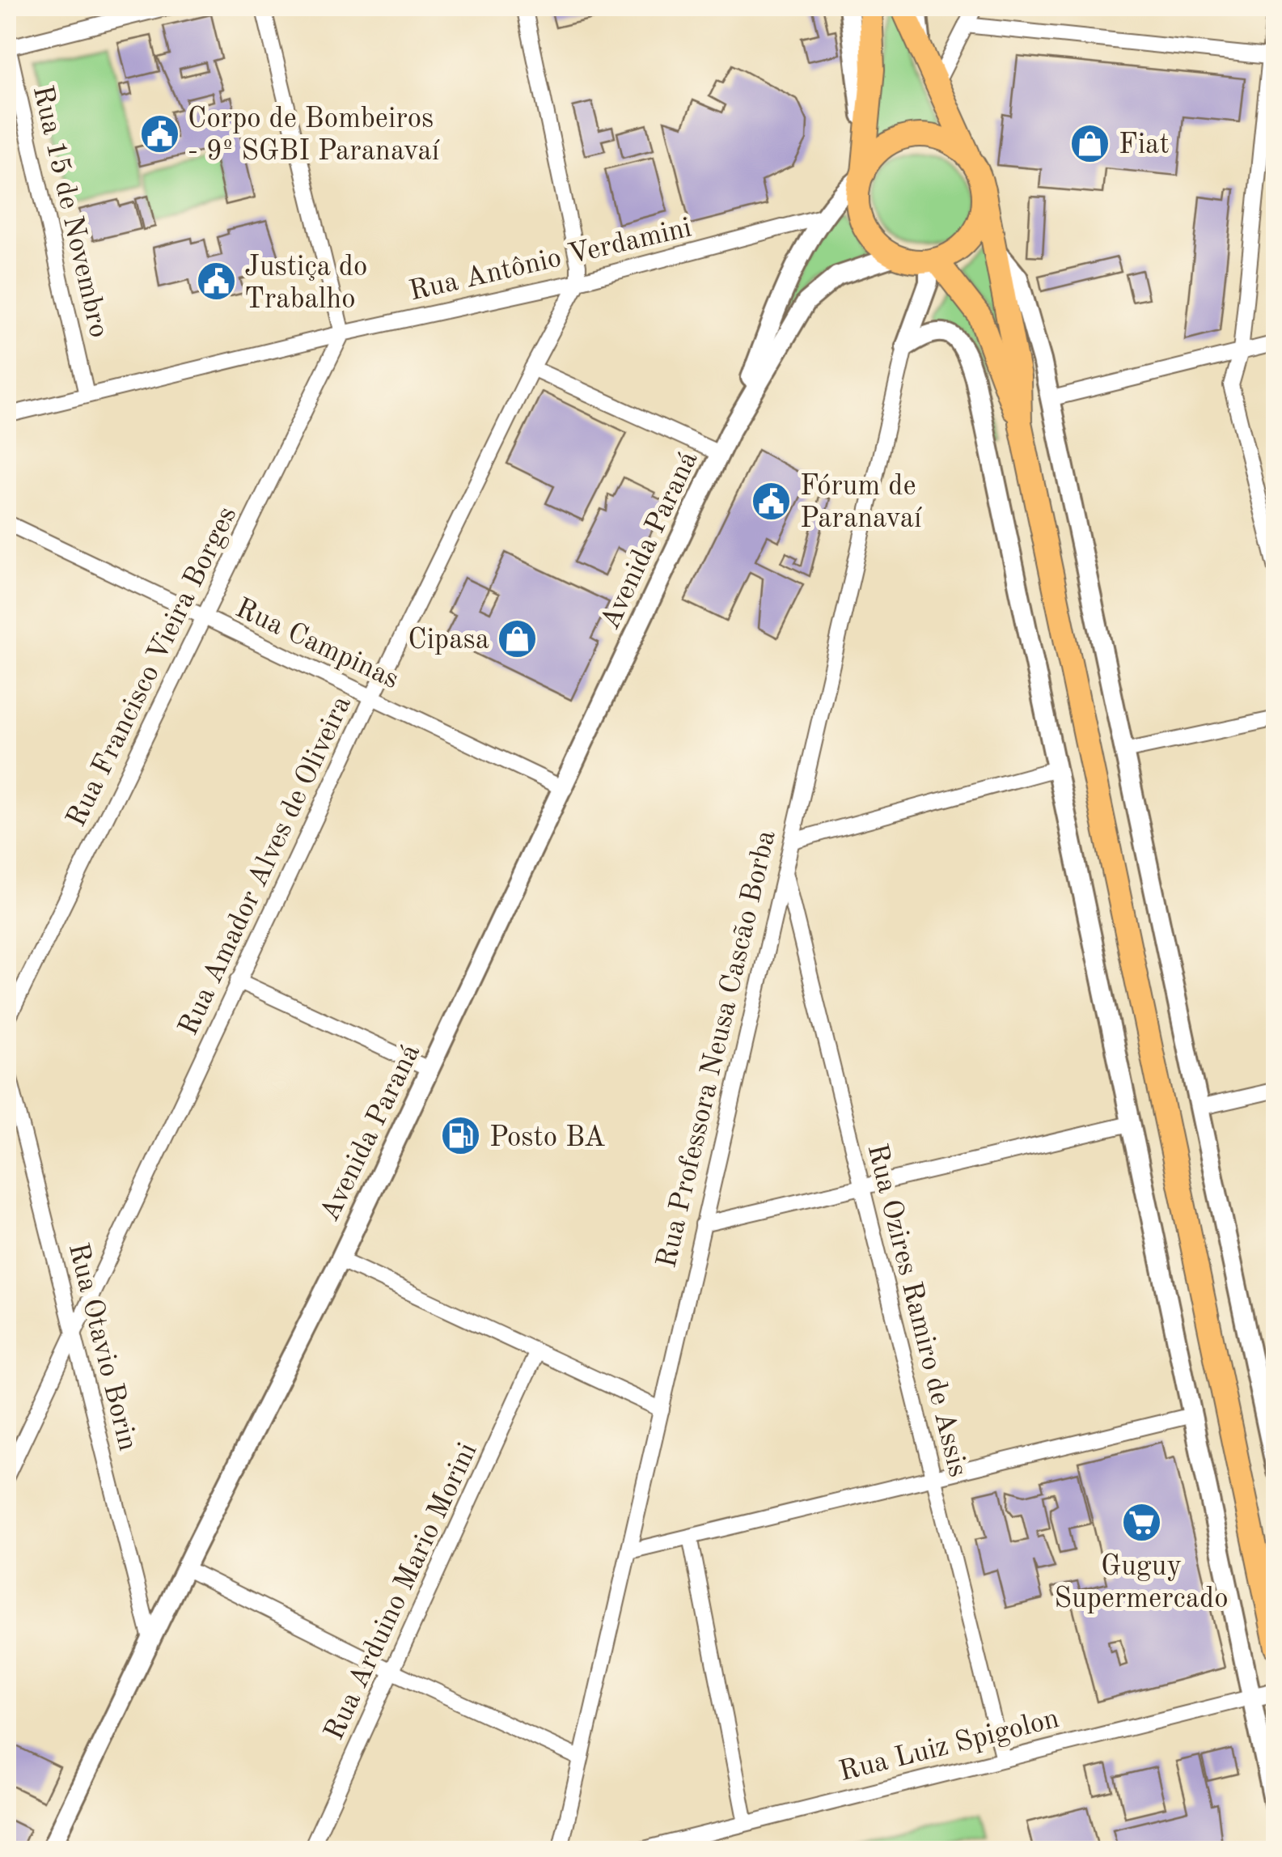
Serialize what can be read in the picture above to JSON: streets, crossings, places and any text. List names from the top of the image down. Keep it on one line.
{"streets":{"street":["Rua 15 de Novembro","Rua Antônio Verdamini","Avenida Paraná","Rua Campinas","Rua Francisco Vieira Borges","Rua Amador Alves de Oliveira","Rua Professora Neusa Cascão Borba","Rua Ozires Ramiro de Assis","Rua Otavio Borin","Rua Arduino Mario Morini","Rua Luiz Spigolon"]},"crossings":[["Rua 15 de Novembro","Rua Antônio Verdamini"],["Rua Antônio Verdamini","Avenida Paraná"],["Rua Antônio Verdamini","Rua Francisco Vieira Borges"],["Rua Antônio Verdamini","Rua Amador Alves de Oliveira"],["Avenida Paraná","Rua Campinas"],["Avenida Paraná","Rua Professora Neusa Cascão Borba"],["Avenida Paraná","Rua Otavio Borin"],["Rua Campinas","Rua Francisco Vieira Borges"],["Rua Campinas","Rua Amador Alves de Oliveira"],["Rua Amador Alves de Oliveira","Rua Otavio Borin"],["Rua Professora Neusa Cascão Borba","Rua Ozires Ramiro de Assis"],["Rua Ozires Ramiro de Assis","Rua Luiz Spigolon"]],"places":{"public building":["Corpo de Bombeiros - 9º SGBI Paranavaí","Justiça do Trabalho","Fórum de Paranavaí"],"shop":["Fiat","Cipasa"],"fuel station":["Posto BA"],"supermarket":["Guguy Supermercado"]}}
